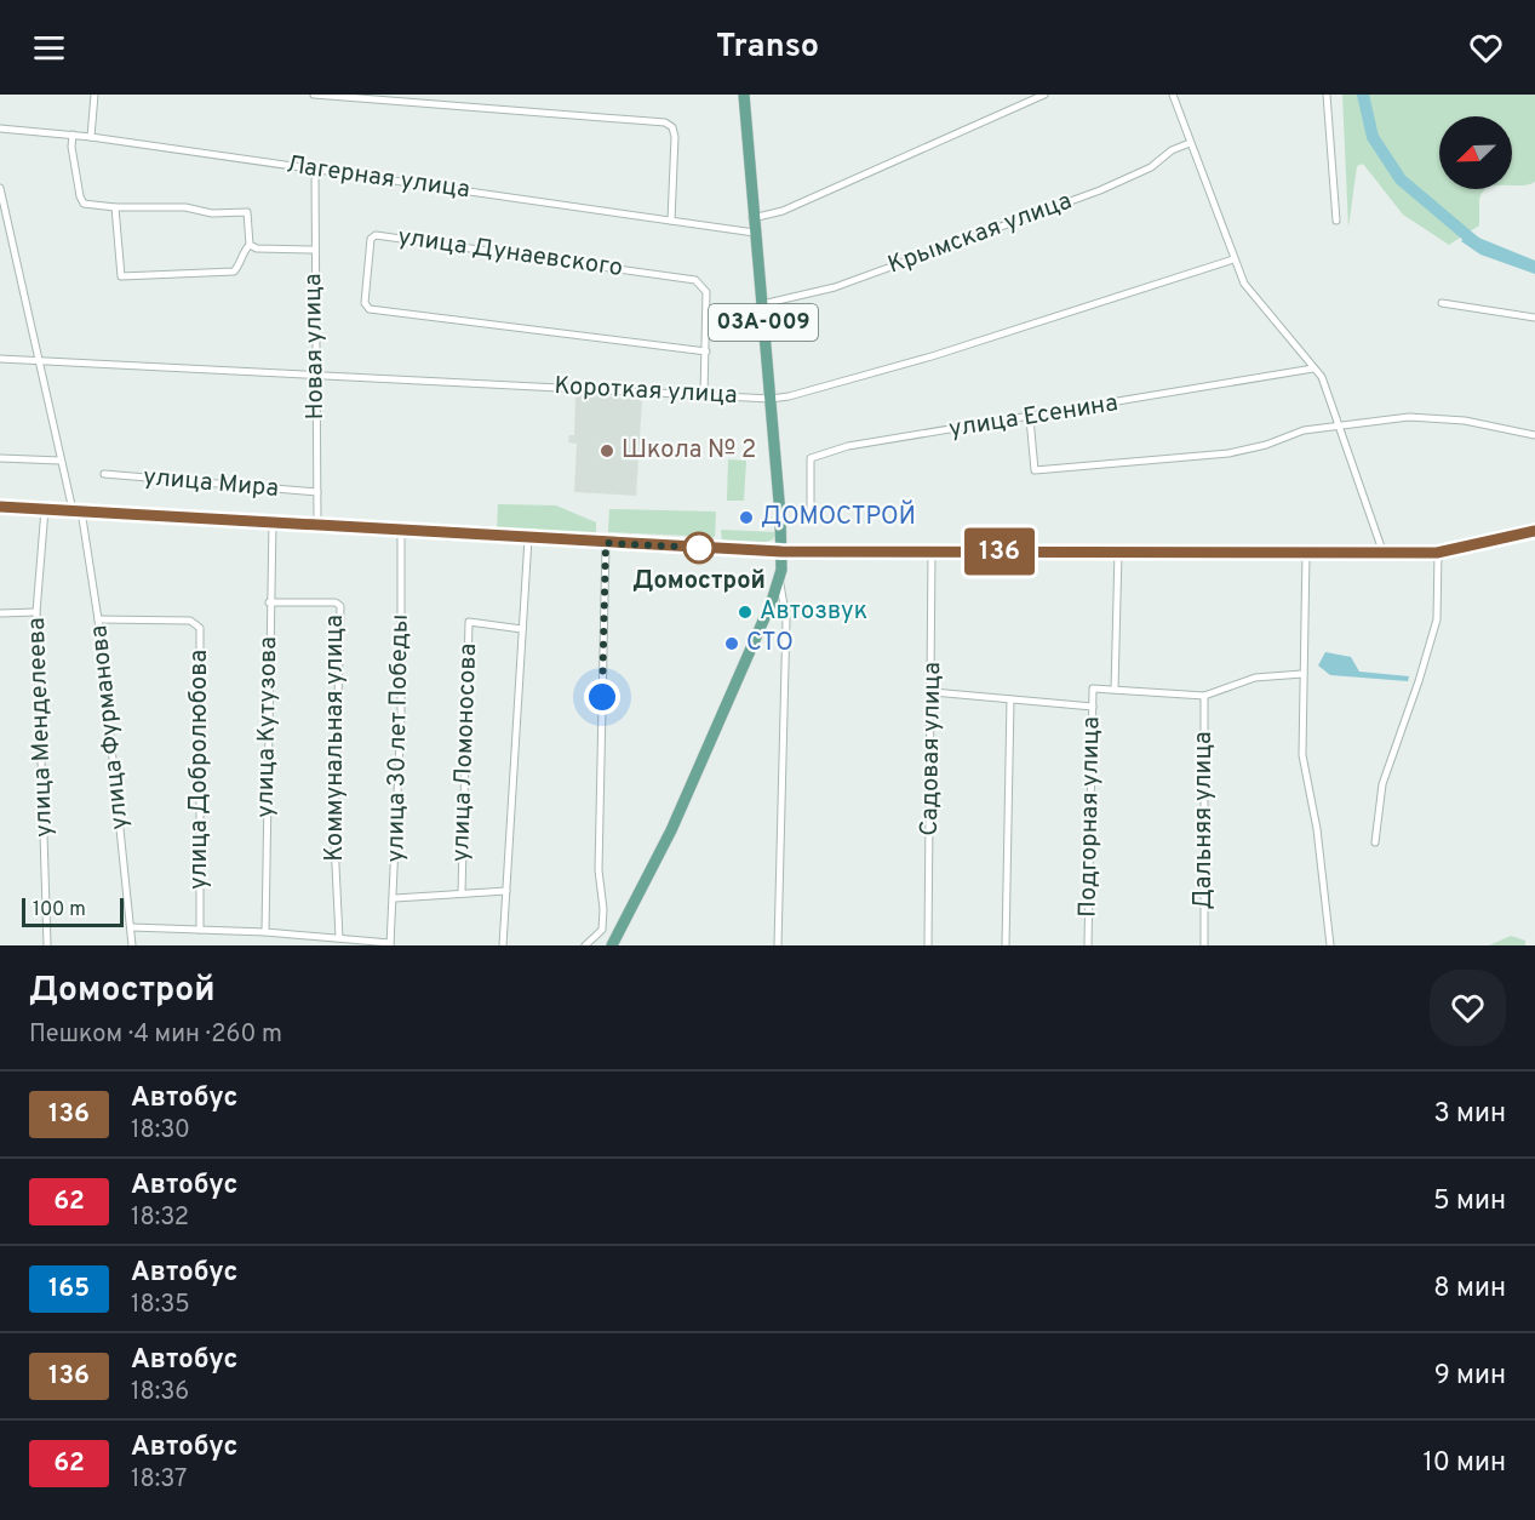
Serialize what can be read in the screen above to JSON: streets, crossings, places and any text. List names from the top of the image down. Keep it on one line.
{"streets":{"main road":["03А-009"],"street":["Лагерная улица","Крымская улица","улица Дунаевского","Новая улица","Короткая улица","улица Есенина","улица Мира","улица Менделеева","улица Фурманова","улица Кутузова","Коммунальная улица","улица 30 лет Победы","Садовая улица","улица Ломоносова","улица Добролюбова","Подгорная улица","Дальняя улица"]},"crossings":[["Лагерная улица","03А-009"],["Лагерная улица","Новая улица"],["Крымская улица","03А-009"],["03А-009","Короткая улица"],["Новая улица","Короткая улица"],["Новая улица","улица Мира"],["Короткая улица","улица Фурманова"],["улица Фурманова","улица Добролюбова"],["улица Кутузова","Коммунальная улица"]],"places":["Школа № 2","ДОМОСТРОЙ","Домострой","Автозвук","СТО"],"lines":["bus line 136"],"scale_bar":"100 m","north":"bottom left","page":{"header":"Transo","on_map":"136","scale":"100 m","heading":["Домострой","Пешком · 4 мин · 260 m"],"list":[{"mark":"136","name":"Автобус","note":"18:30","value":"3 мин"},{"mark":"62","name":"Автобус","note":"18:32","value":"5 мин"},{"mark":"165","name":"Автобус","note":"18:35","value":"8 мин"},{"mark":"136","name":"Автобус","note":"18:36","value":"9 мин"},{"mark":"62","name":"Автобус","note":"18:37","value":"10 мин"}]}}
